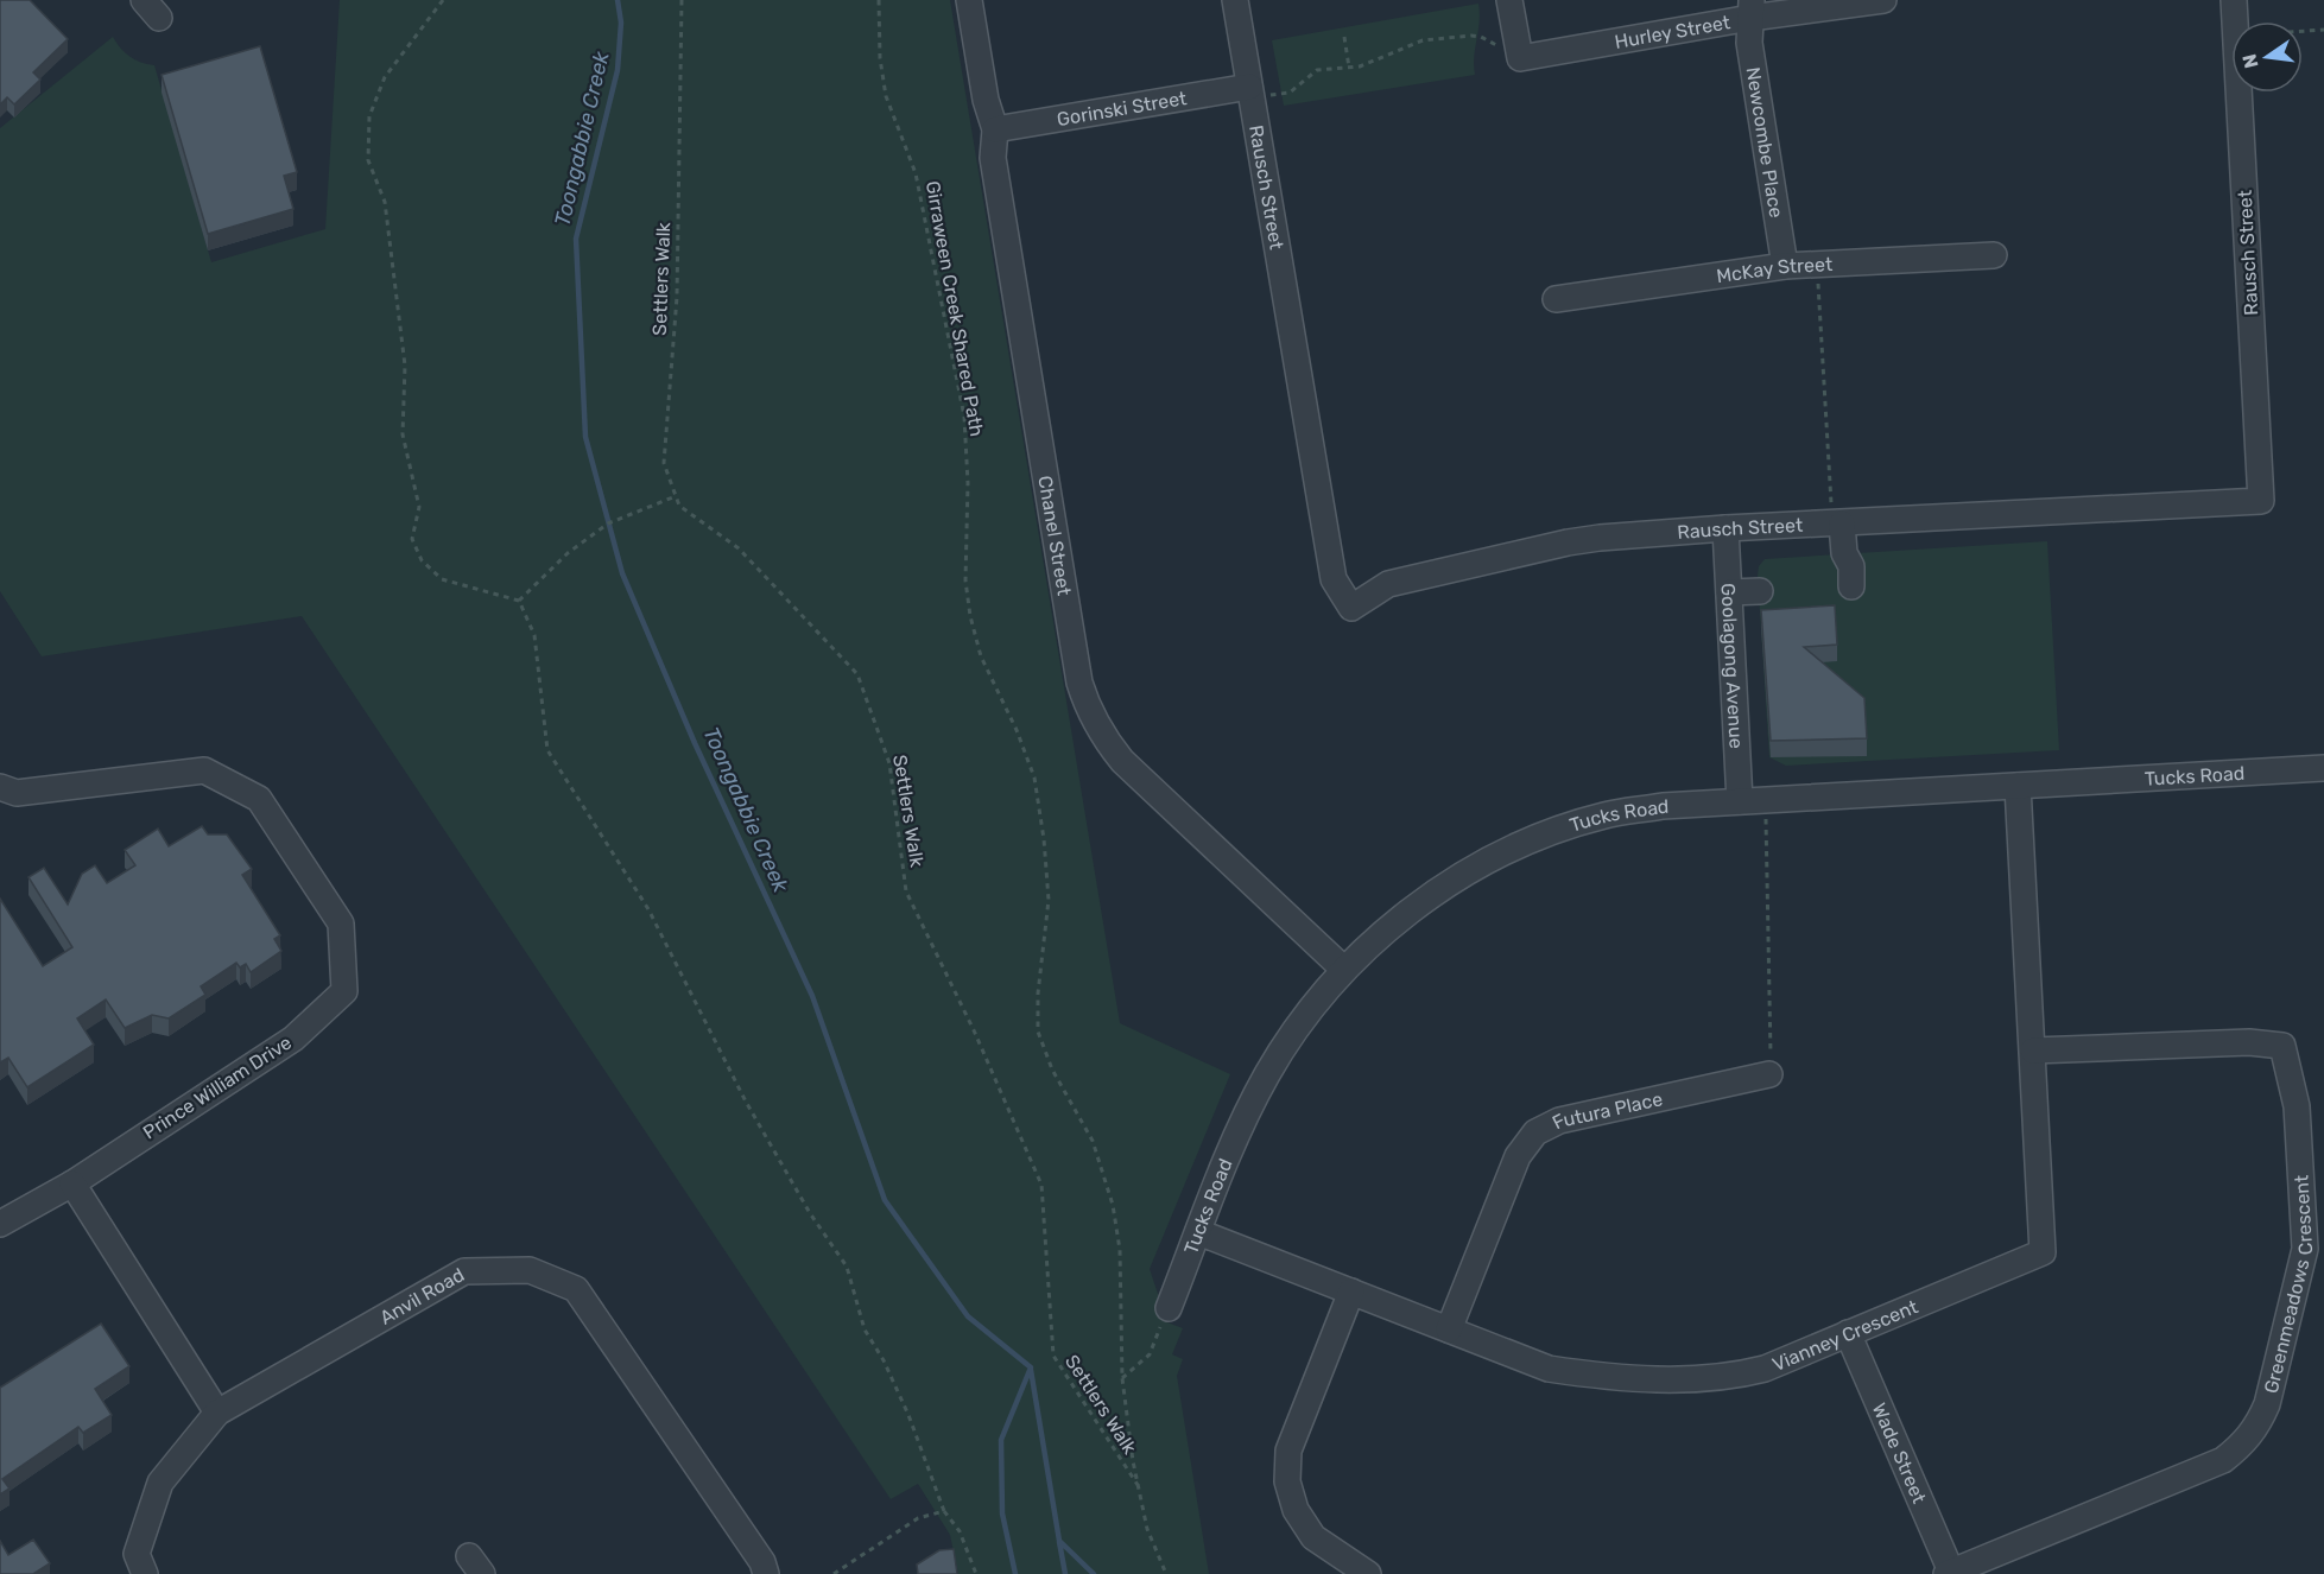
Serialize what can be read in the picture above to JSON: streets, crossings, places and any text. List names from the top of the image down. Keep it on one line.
{"streets":{"street":["Hurley Street","Gorinski Street","Newcombe Place","Rausch Street","McKay Street","Chanel Street","Goolagong Avenue","Tucks Road","Prince William Drive","Futura Place","Greenmeadows Crescent","Anvil Road","Vianney Crescent","Wade Street"],"path":["Settlers Walk","Girraween Creek Shared Path"]},"crossings":[["Hurley Street","Newcombe Place"],["Gorinski Street","Rausch Street"],["Gorinski Street","Chanel Street"],["Newcombe Place","McKay Street"],["Rausch Street","Goolagong Avenue"],["Settlers Walk","Girraween Creek Shared Path"],["Chanel Street","Tucks Road"],["Goolagong Avenue","Tucks Road"],["Tucks Road","Vianney Crescent"],["Futura Place","Vianney Crescent"],["Greenmeadows Crescent","Vianney Crescent"],["Greenmeadows Crescent","Wade Street"],["Vianney Crescent","Wade Street"]],"water":["Toongabbie Creek"],"north":"left"}
